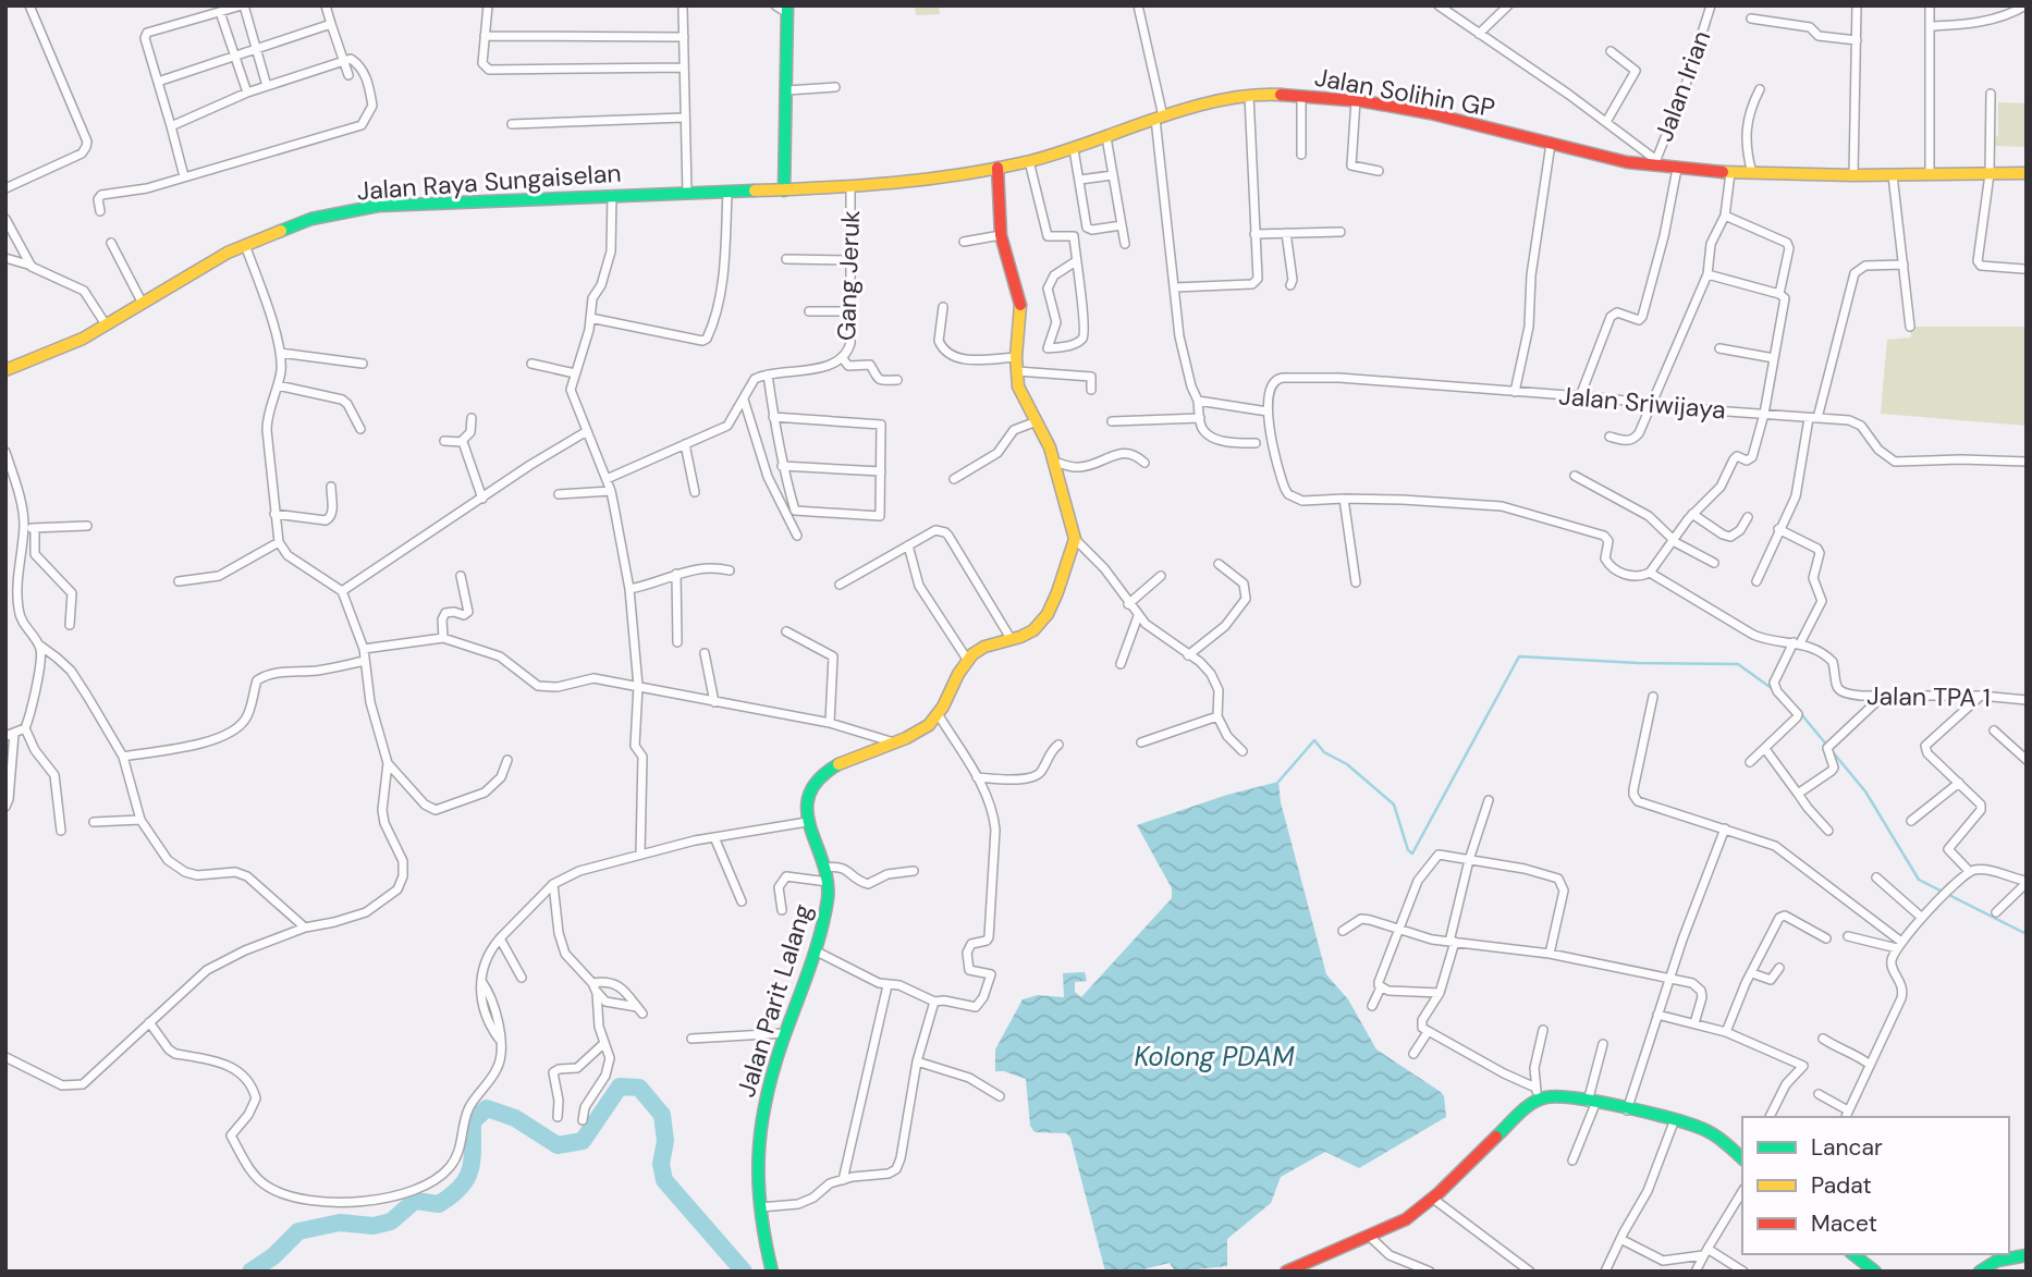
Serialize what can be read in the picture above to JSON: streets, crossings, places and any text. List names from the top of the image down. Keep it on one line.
{"streets":{"main road":["Jalan Solihin GP","Jalan Raya Sungaiselan","Jalan Parit Lalang"],"street":["Jalan Irian","Gang Jeruk","Jalan Sriwijaya","Jalan TPA 1"]},"crossings":[["Jalan Irian","Jalan Solihin GP"],["Jalan Solihin GP","Jalan Raya Sungaiselan"],["Jalan Solihin GP","Gang Jeruk"]],"water":["Kolong PDAM"],"legend":["Lancar","Padat","Macet"]}
